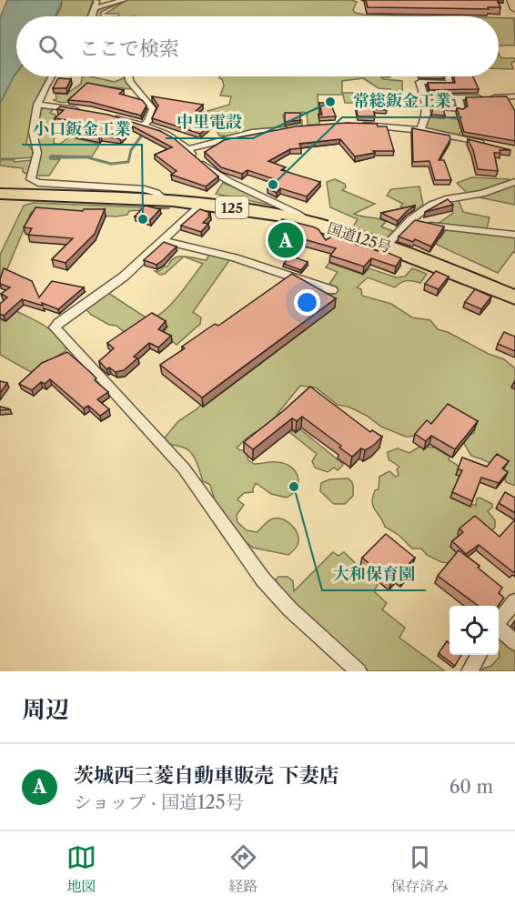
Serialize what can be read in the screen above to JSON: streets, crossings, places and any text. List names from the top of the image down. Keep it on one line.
{"streets":{"highway":["125","国道125号"]},"places":["中里電設","常総鈑金工業","小口鈑金工業","大和保育園"],"page":{"search":"ここで検索","pins":"A","heading":"周辺","list":[{"mark":"A","name":"茨城西三菱自動車販売 下妻店","note":"ショップ · 国道125号","value":"60 m"}],"nav":["地図","経路","保存済み"]}}
